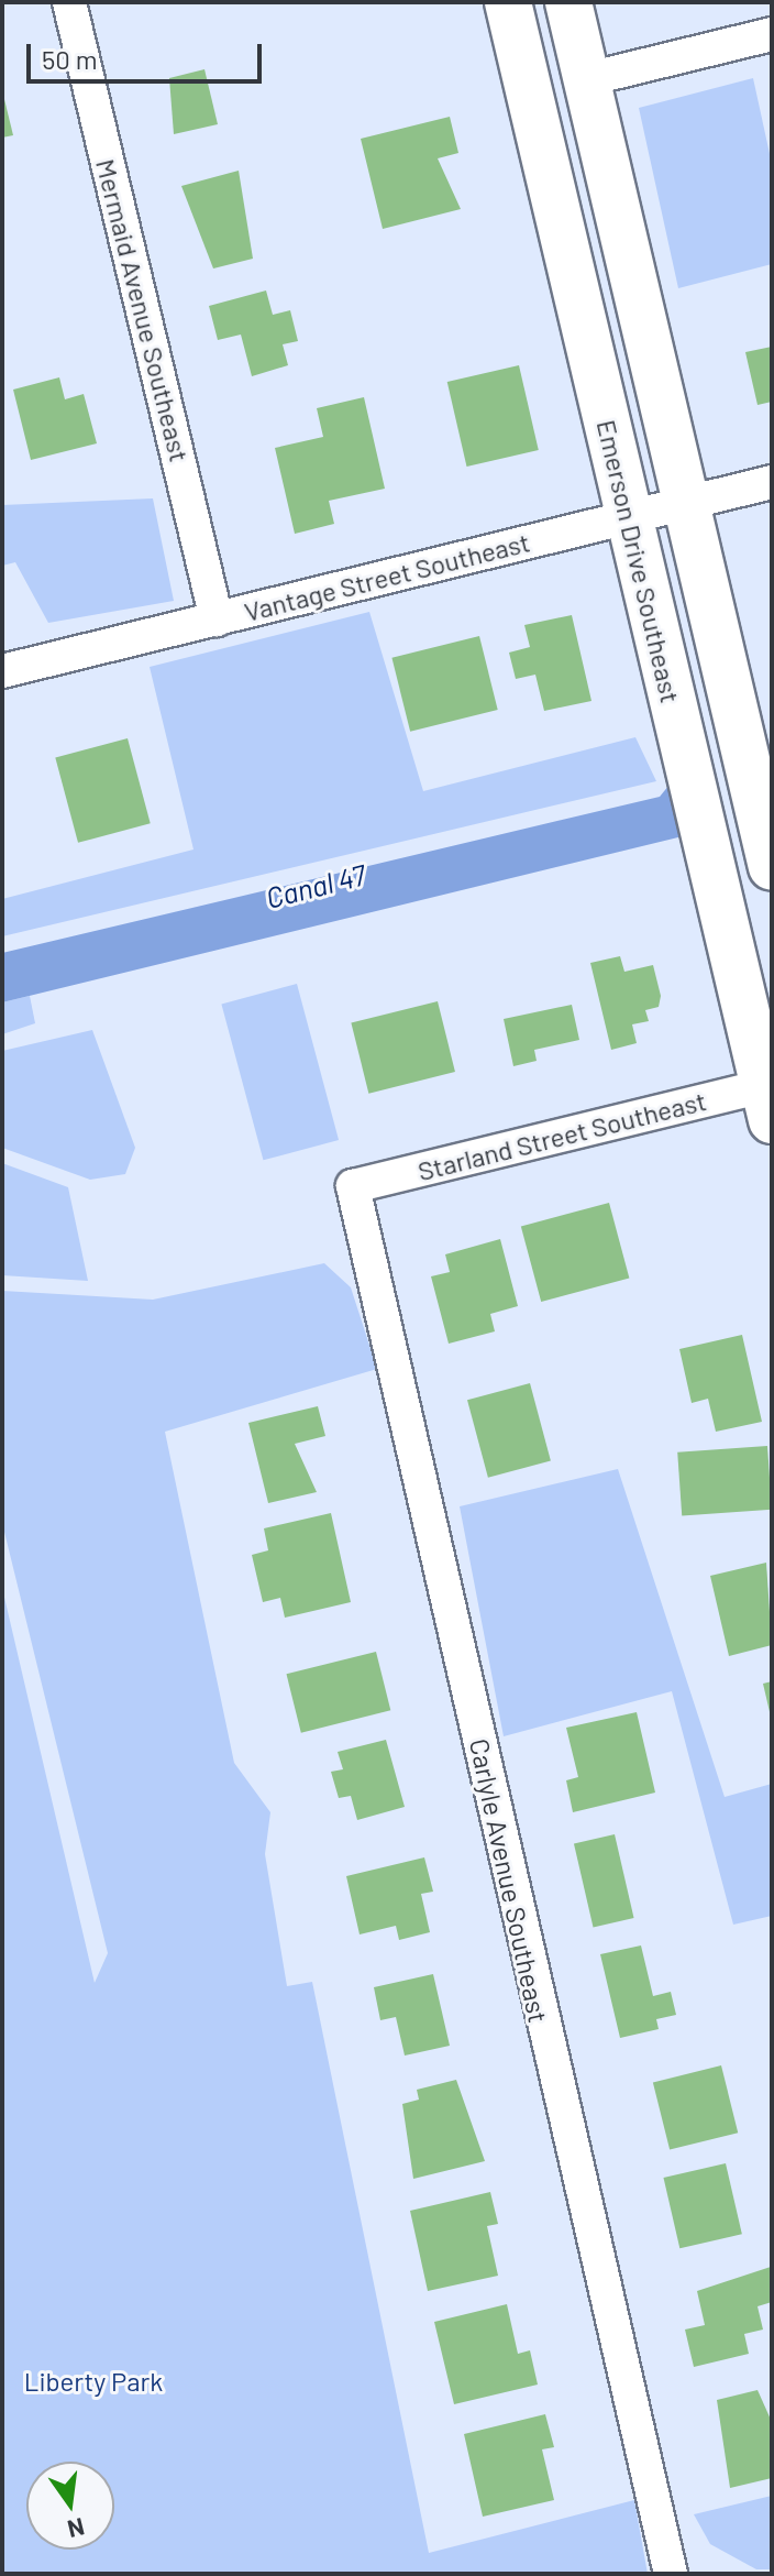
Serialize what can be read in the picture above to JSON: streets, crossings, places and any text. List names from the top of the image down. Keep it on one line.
{"streets":{"street":["Mermaid Avenue Southeast","Emerson Drive Southeast","Vantage Street Southeast","Starland Street Southeast","Carlyle Avenue Southeast"]},"crossings":[["Mermaid Avenue Southeast","Vantage Street Southeast"],["Emerson Drive Southeast","Vantage Street Southeast"],["Emerson Drive Southeast","Starland Street Southeast"],["Starland Street Southeast","Carlyle Avenue Southeast"]],"water":["Canal 47"],"parks":["Liberty Park"],"scale_bar":"50 m","north":"bottom"}
